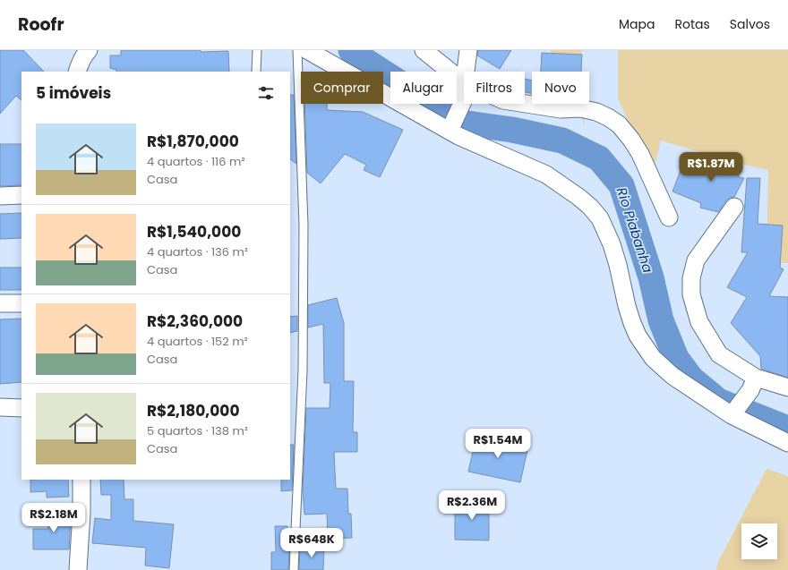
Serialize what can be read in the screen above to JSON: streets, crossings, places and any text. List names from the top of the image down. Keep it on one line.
{"water":["Rio Piabanha"],"page":{"header":"Roofr","nav":["Mapa","Rotas","Salvos"],"chip":["Comprar","Alugar","Filtros","Novo"],"heading":"5 imóveis","list":[{"name":"R$1,870,000","note":"4 quartos · 116 m² · Casa"},{"name":"R$1,540,000","note":"4 quartos · 136 m² · Casa"},{"name":"R$2,360,000","note":"4 quartos · 152 m² · Casa"},{"name":"R$2,180,000","note":"5 quartos · 138 m² · Casa"}],"price":["R$1.87M","R$1.54M","R$2.36M","R$2.18M","R$648K"]}}
